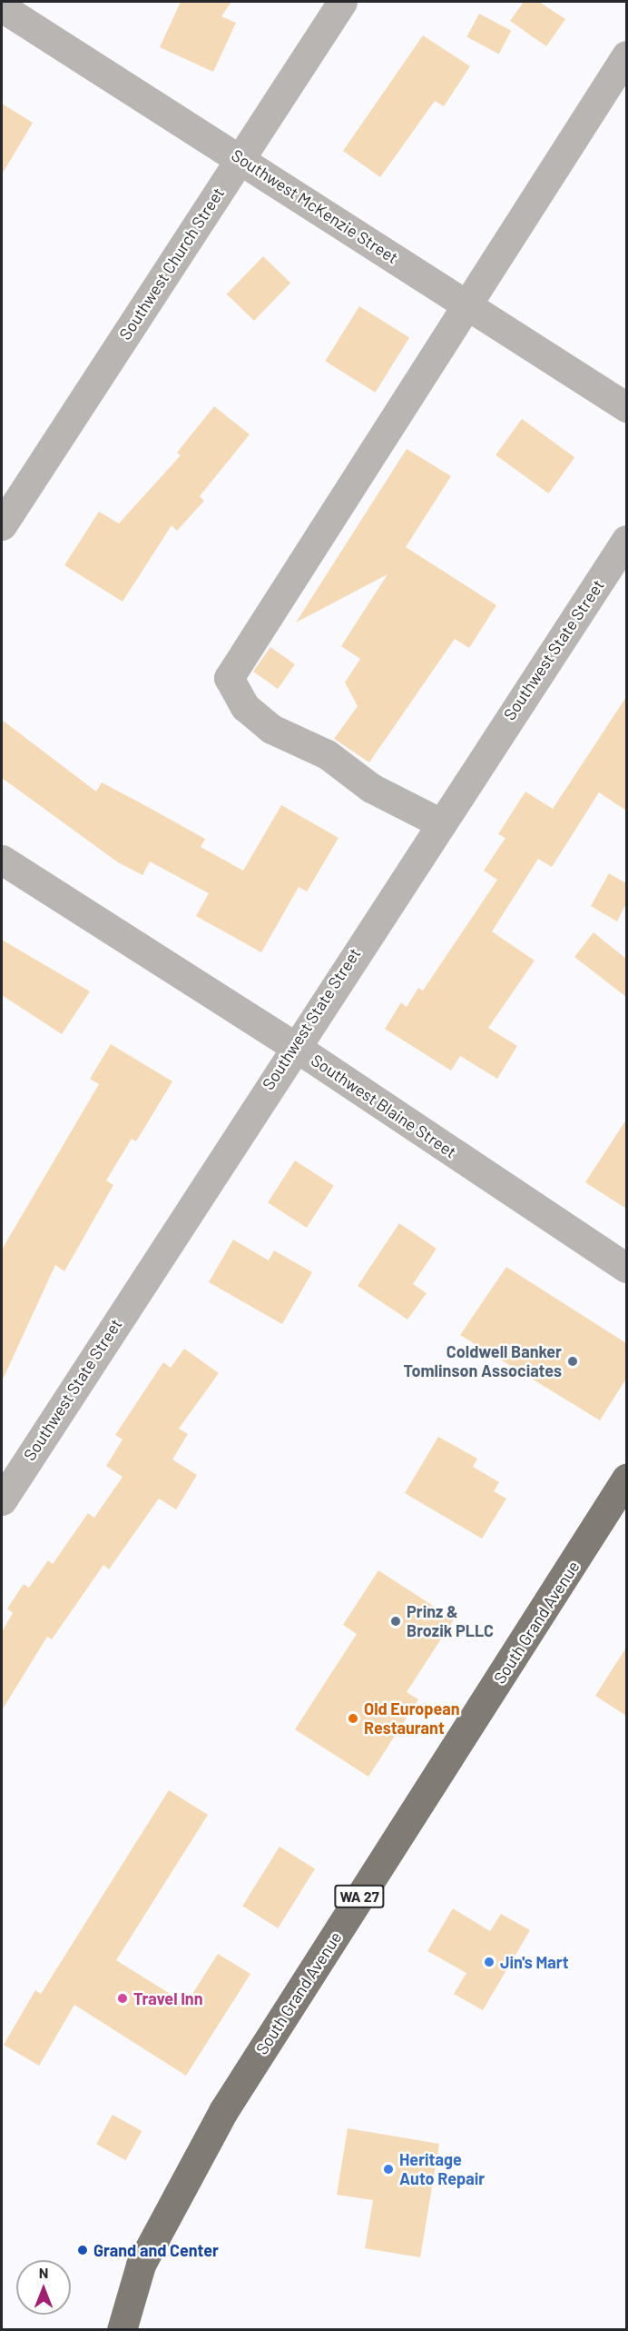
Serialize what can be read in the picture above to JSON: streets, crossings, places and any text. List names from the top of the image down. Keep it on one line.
{"streets":{"main road":["South Grand Avenue","WA 27"],"street":["Southwest McKenzie Street","Southwest Church Street","Southwest State Street","Southwest Blaine Street"]},"crossings":[["Southwest McKenzie Street","Southwest Church Street"],["Southwest State Street","Southwest Blaine Street"]],"places":["Coldwell Banker Tomlinson Associates","Prinz & Brozik PLLC","Old European Restaurant","Jin's Mart","Travel Inn","Heritage Auto Repair","Grand and Center"],"north":"top"}
